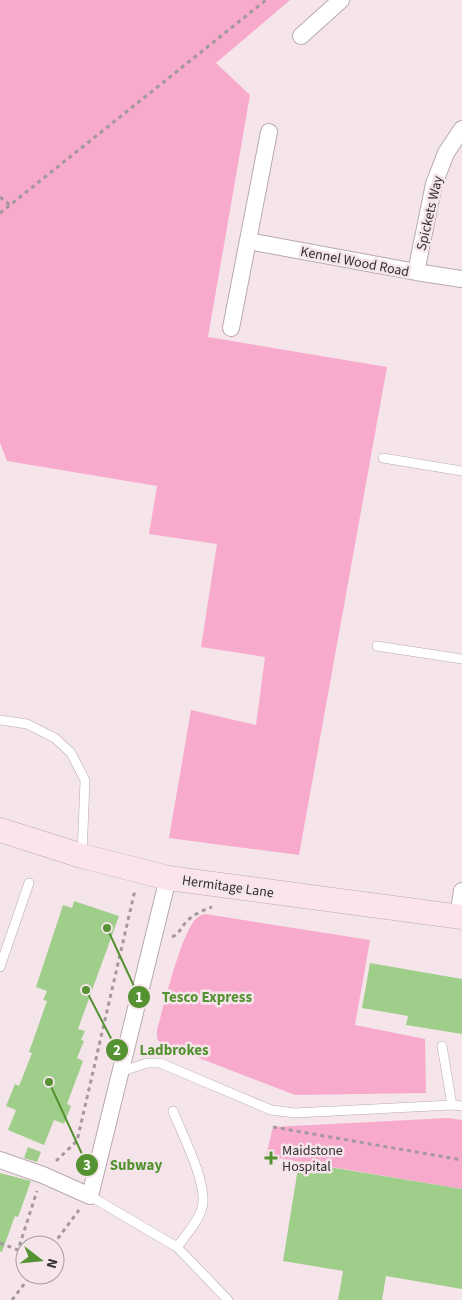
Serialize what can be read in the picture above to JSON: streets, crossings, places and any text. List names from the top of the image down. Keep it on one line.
{"streets":{"main road":["Hermitage Lane"],"street":["Spickets Way","Kennel Wood Road"]},"crossings":[["Spickets Way","Kennel Wood Road"]],"places":{"other":["Tesco Express","Ladbrokes","Subway"],"health":["Maidstone Hospital"]},"north":"right"}
